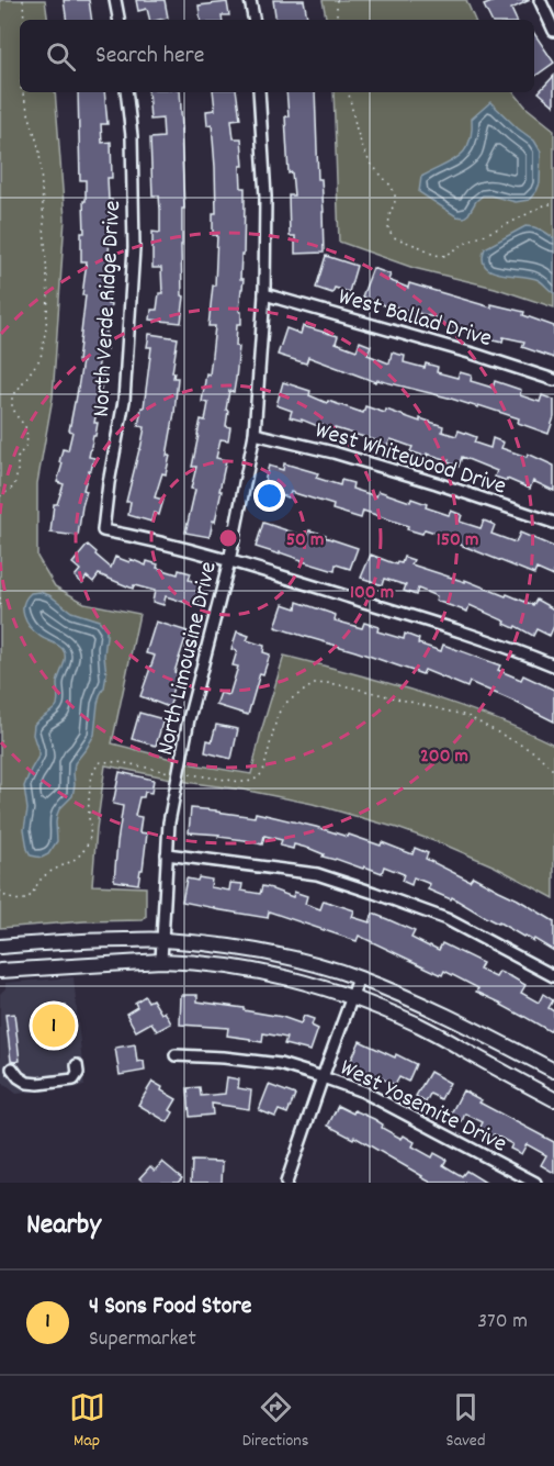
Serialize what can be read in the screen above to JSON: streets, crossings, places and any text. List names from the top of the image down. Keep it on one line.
{"streets":{"street":["North Verde Ridge Drive","West Ballad Drive","West Whitewood Drive","North Limousine Drive","West Yosemite Drive"]},"crossings":[["North Verde Ridge Drive","North Limousine Drive"],["West Ballad Drive","North Limousine Drive"],["West Whitewood Drive","North Limousine Drive"]],"page":{"search":"Search here","pins":"1","heading":"Nearby","list":[{"mark":"1","name":"4 Sons Food Store","note":"Supermarket","value":"370 m"}],"nav":["Map","Directions","Saved"]},"rings":["50 m","150 m","100 m","200 m"]}
